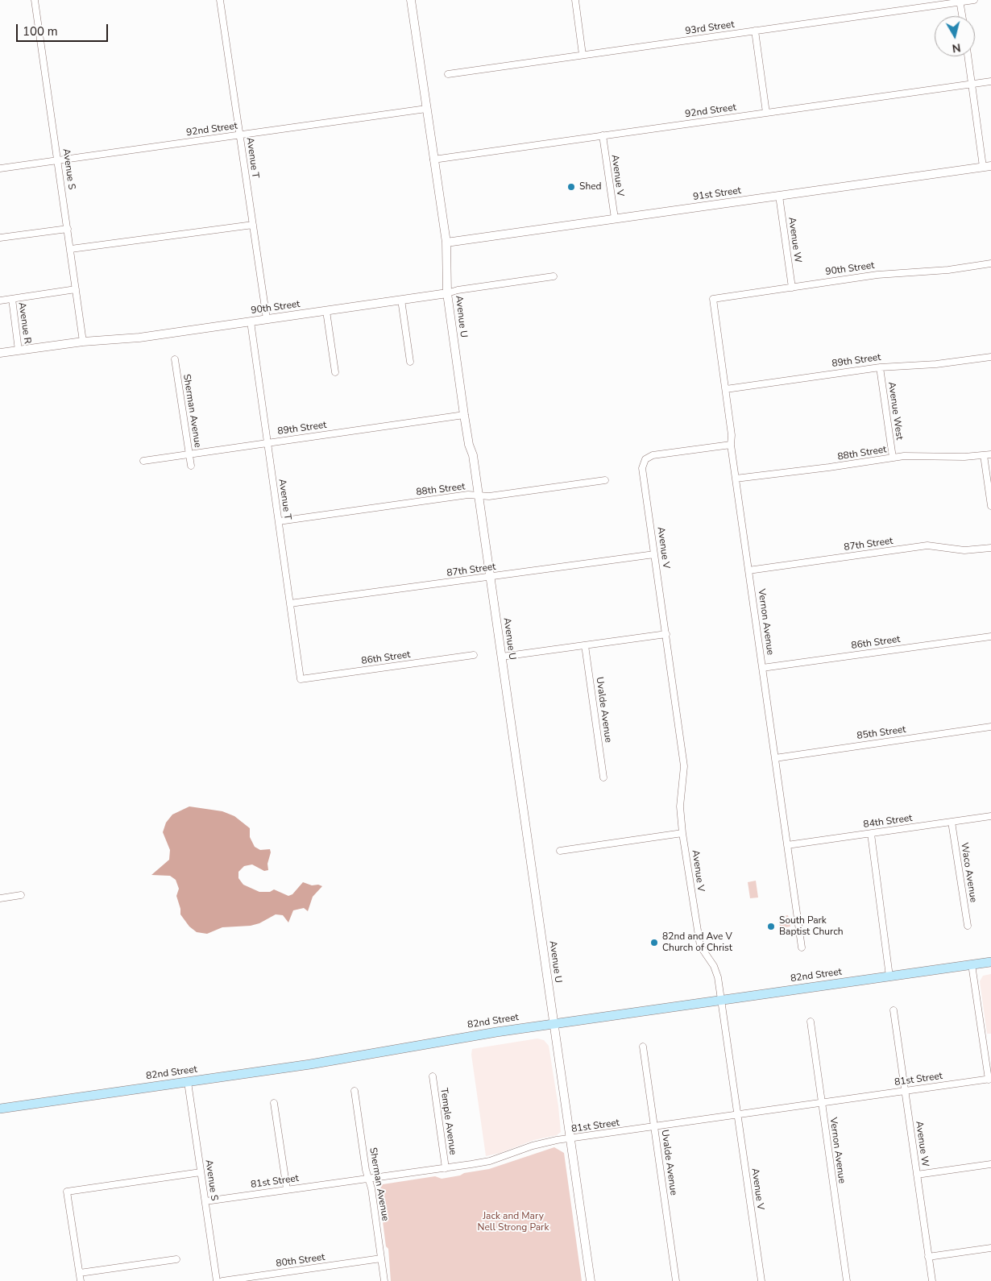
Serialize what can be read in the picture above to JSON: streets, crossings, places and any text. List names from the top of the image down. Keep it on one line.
{"streets":{"main road":["82nd Street"],"street":["93rd Street","92nd Street","Avenue T","Avenue S","Avenue V","91st Street","Avenue W","90th Street","Avenue U","Avenue R","89th Street","Sherman Avenue","Avenue West","88th Street","87th Street","Vernon Avenue","86th Street","Uvalde Avenue","85th Street","84th Street","Waco Avenue","81st Street","Temple Avenue","80th Street"]},"crossings":[["92nd Street","Avenue T"],["92nd Street","Avenue S"],["92nd Street","Avenue V"],["92nd Street","Avenue U"],["Avenue T","90th Street"],["Avenue T","89th Street"],["Avenue T","88th Street"],["Avenue T","87th Street"],["Avenue T","86th Street"],["Avenue S","90th Street"],["Avenue S","82nd Street"],["Avenue S","81st Street"],["Avenue V","91st Street"],["Avenue V","87th Street"],["Avenue V","Vernon Avenue"],["Avenue V","82nd Street"],["Avenue V","81st Street"],["91st Street","Avenue W"],["91st Street","Avenue U"],["Avenue W","90th Street"],["Avenue W","81st Street"],["90th Street","Avenue U"],["90th Street","Avenue R"],["90th Street","Vernon Avenue"],["Avenue U","89th Street"],["Avenue U","88th Street"],["Avenue U","87th Street"],["Avenue U","82nd Street"],["Avenue U","81st Street"],["89th Street","Sherman Avenue"],["89th Street","Avenue West"],["89th Street","Vernon Avenue"],["Sherman Avenue","81st Street"],["Sherman Avenue","80th Street"],["Avenue West","88th Street"],["88th Street","Vernon Avenue"],["87th Street","Vernon Avenue"],["Vernon Avenue","86th Street"],["Vernon Avenue","85th Street"],["Vernon Avenue","84th Street"],["Vernon Avenue","81st Street"],["Uvalde Avenue","81st Street"],["84th Street","Waco Avenue"],["81st Street","Temple Avenue"]],"parks":["Jack and Mary Nell Strong Park"],"places":["Shed","South Park Baptist Church","82nd and Ave V Church of Christ"],"scale_bar":"100 m","north":"bottom"}
